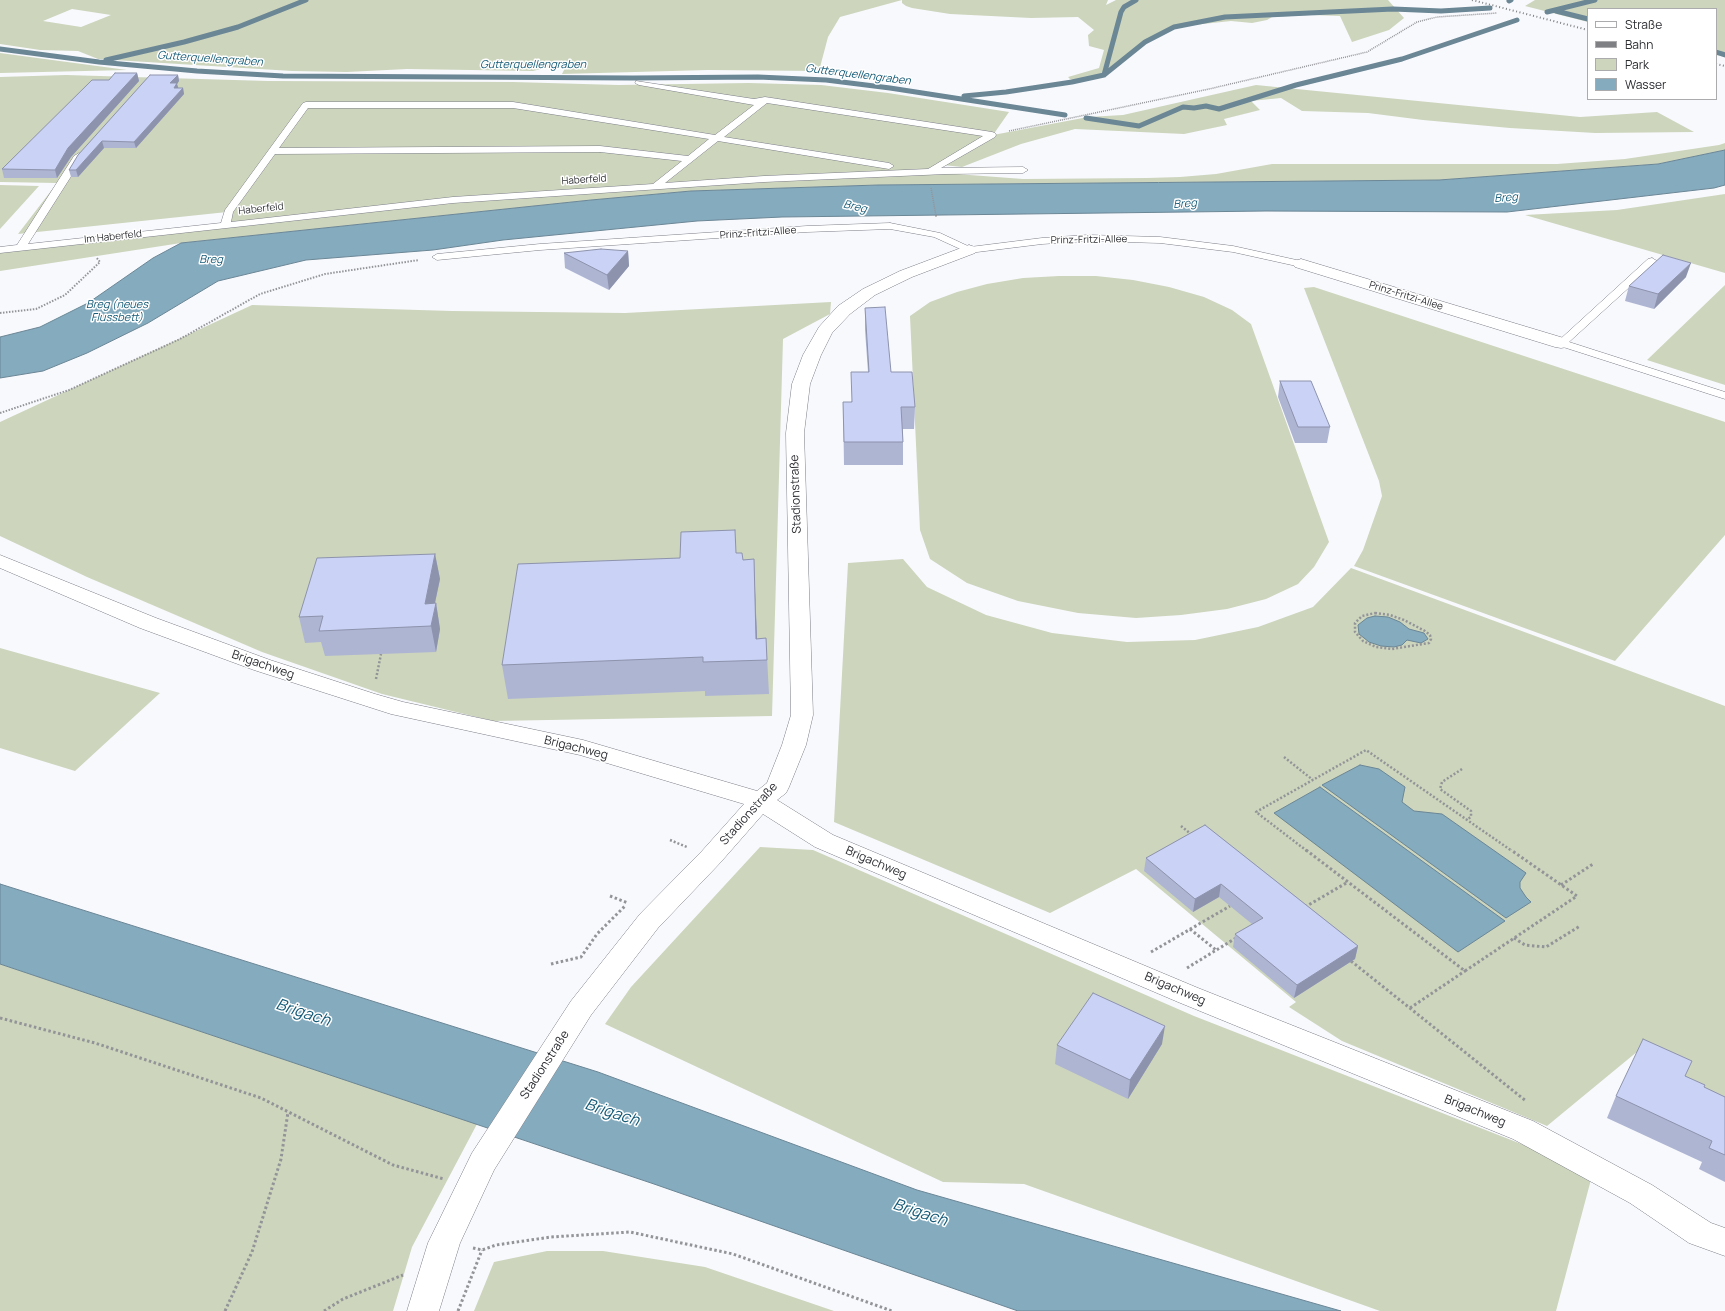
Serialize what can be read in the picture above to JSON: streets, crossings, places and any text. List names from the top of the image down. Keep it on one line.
{"streets":{"street":["Prinz-Fritzi-Allee","Stadionstraße","Brigachweg"],"lane":["Haberfeld","Im Haberfeld"]},"crossings":[["Haberfeld","Im Haberfeld"],["Prinz-Fritzi-Allee","Stadionstraße"],["Stadionstraße","Brigachweg"]],"water":["Gutterquellengraben","Breg","Breg (neues Flussbett)","Brigach"],"legend":["Straße","Bahn","Park","Wasser"]}
